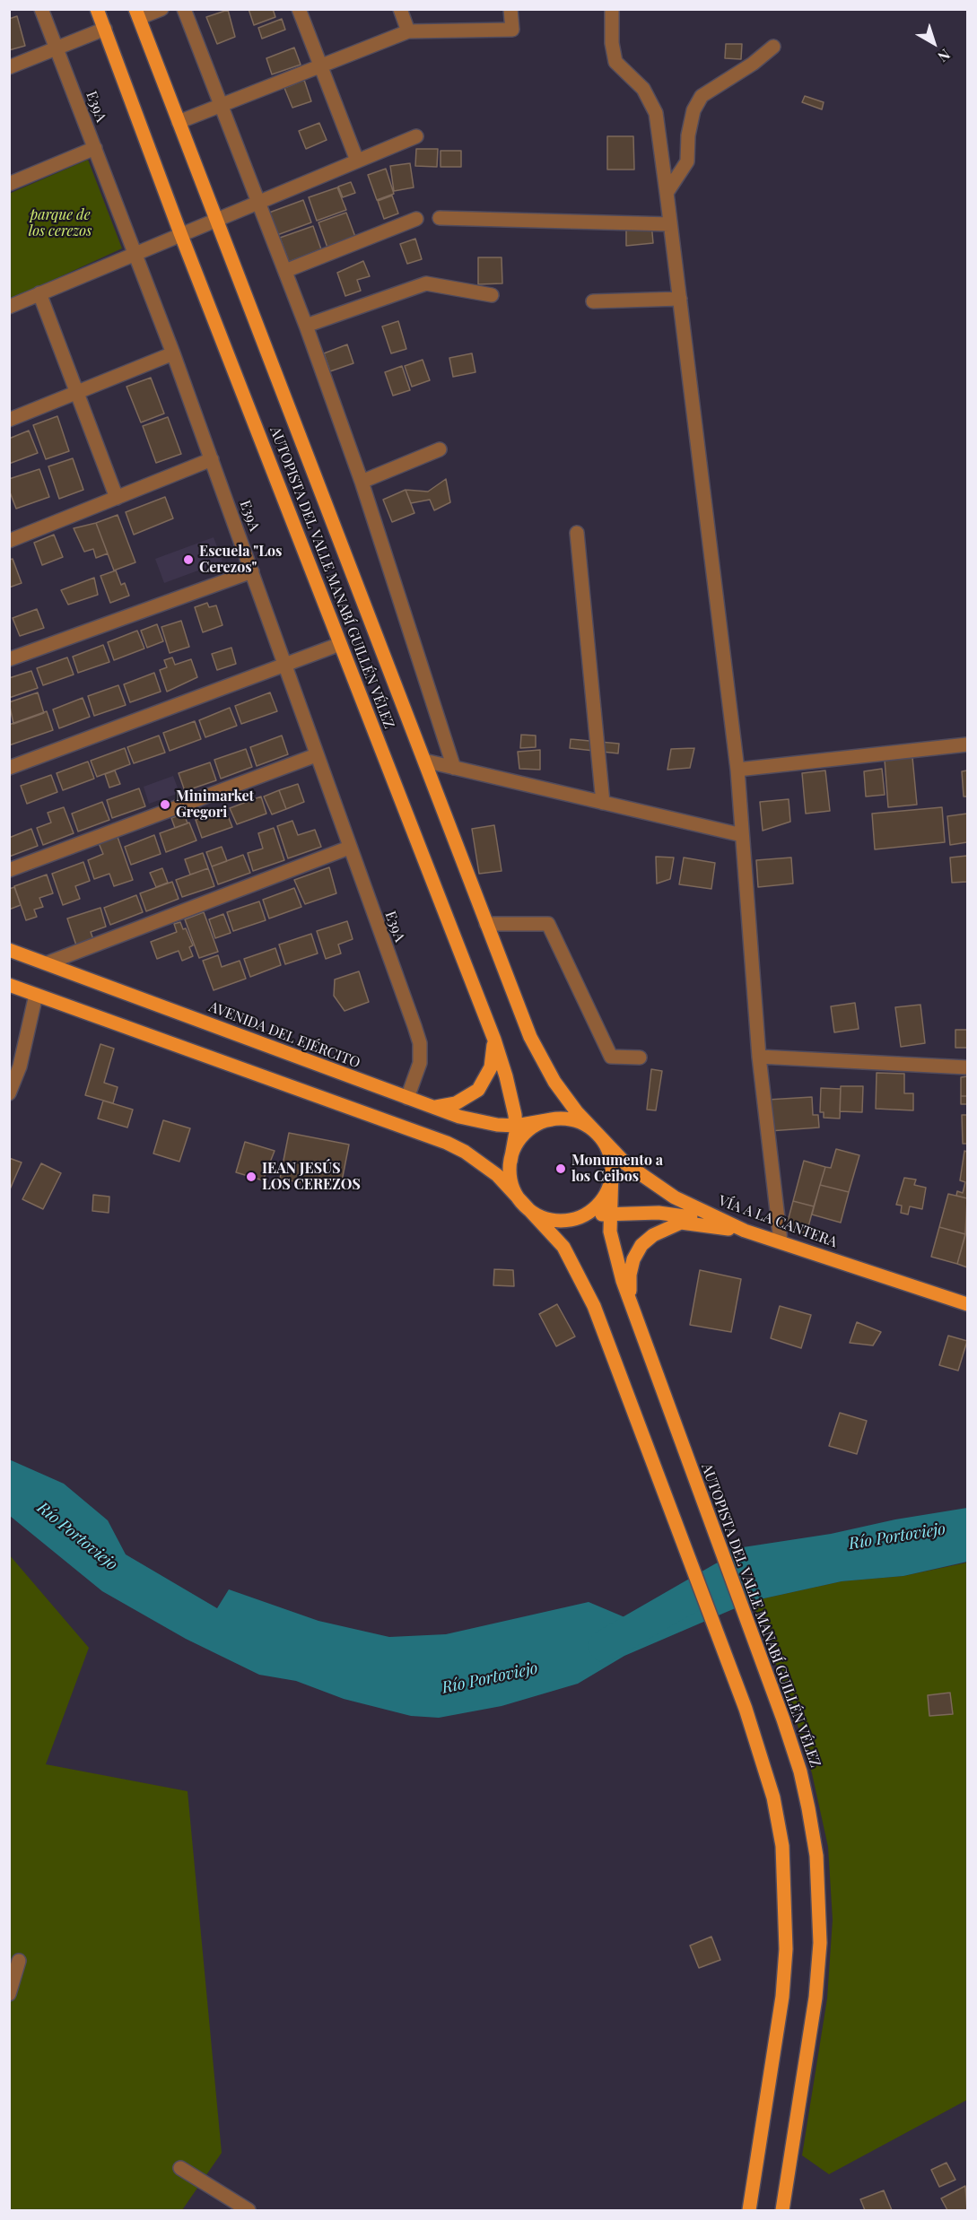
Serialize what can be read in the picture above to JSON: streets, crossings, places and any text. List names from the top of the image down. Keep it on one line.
{"streets":{"main road":["AUTOPISTA DEL VALLE MANABÍ GUILLÉN VÉLEZ","AVENIDA DEL EJÉRCITO","VÍA A LA CANTERA"],"street":["E39A"]},"crossings":[["E39A","AVENIDA DEL EJÉRCITO"],["AUTOPISTA DEL VALLE MANABÍ GUILLÉN VÉLEZ","AVENIDA DEL EJÉRCITO"],["AUTOPISTA DEL VALLE MANABÍ GUILLÉN VÉLEZ","VÍA A LA CANTERA"],["AVENIDA DEL EJÉRCITO","VÍA A LA CANTERA"]],"water":["Río Portoviejo"],"parks":["parque de los cerezos"],"places":["Escuela \"Los Cerezos\"","Minimarket Gregori","Monumento a los Ceibos","IEAN JESÚS LOS CEREZOS"],"north":"bottom right"}
